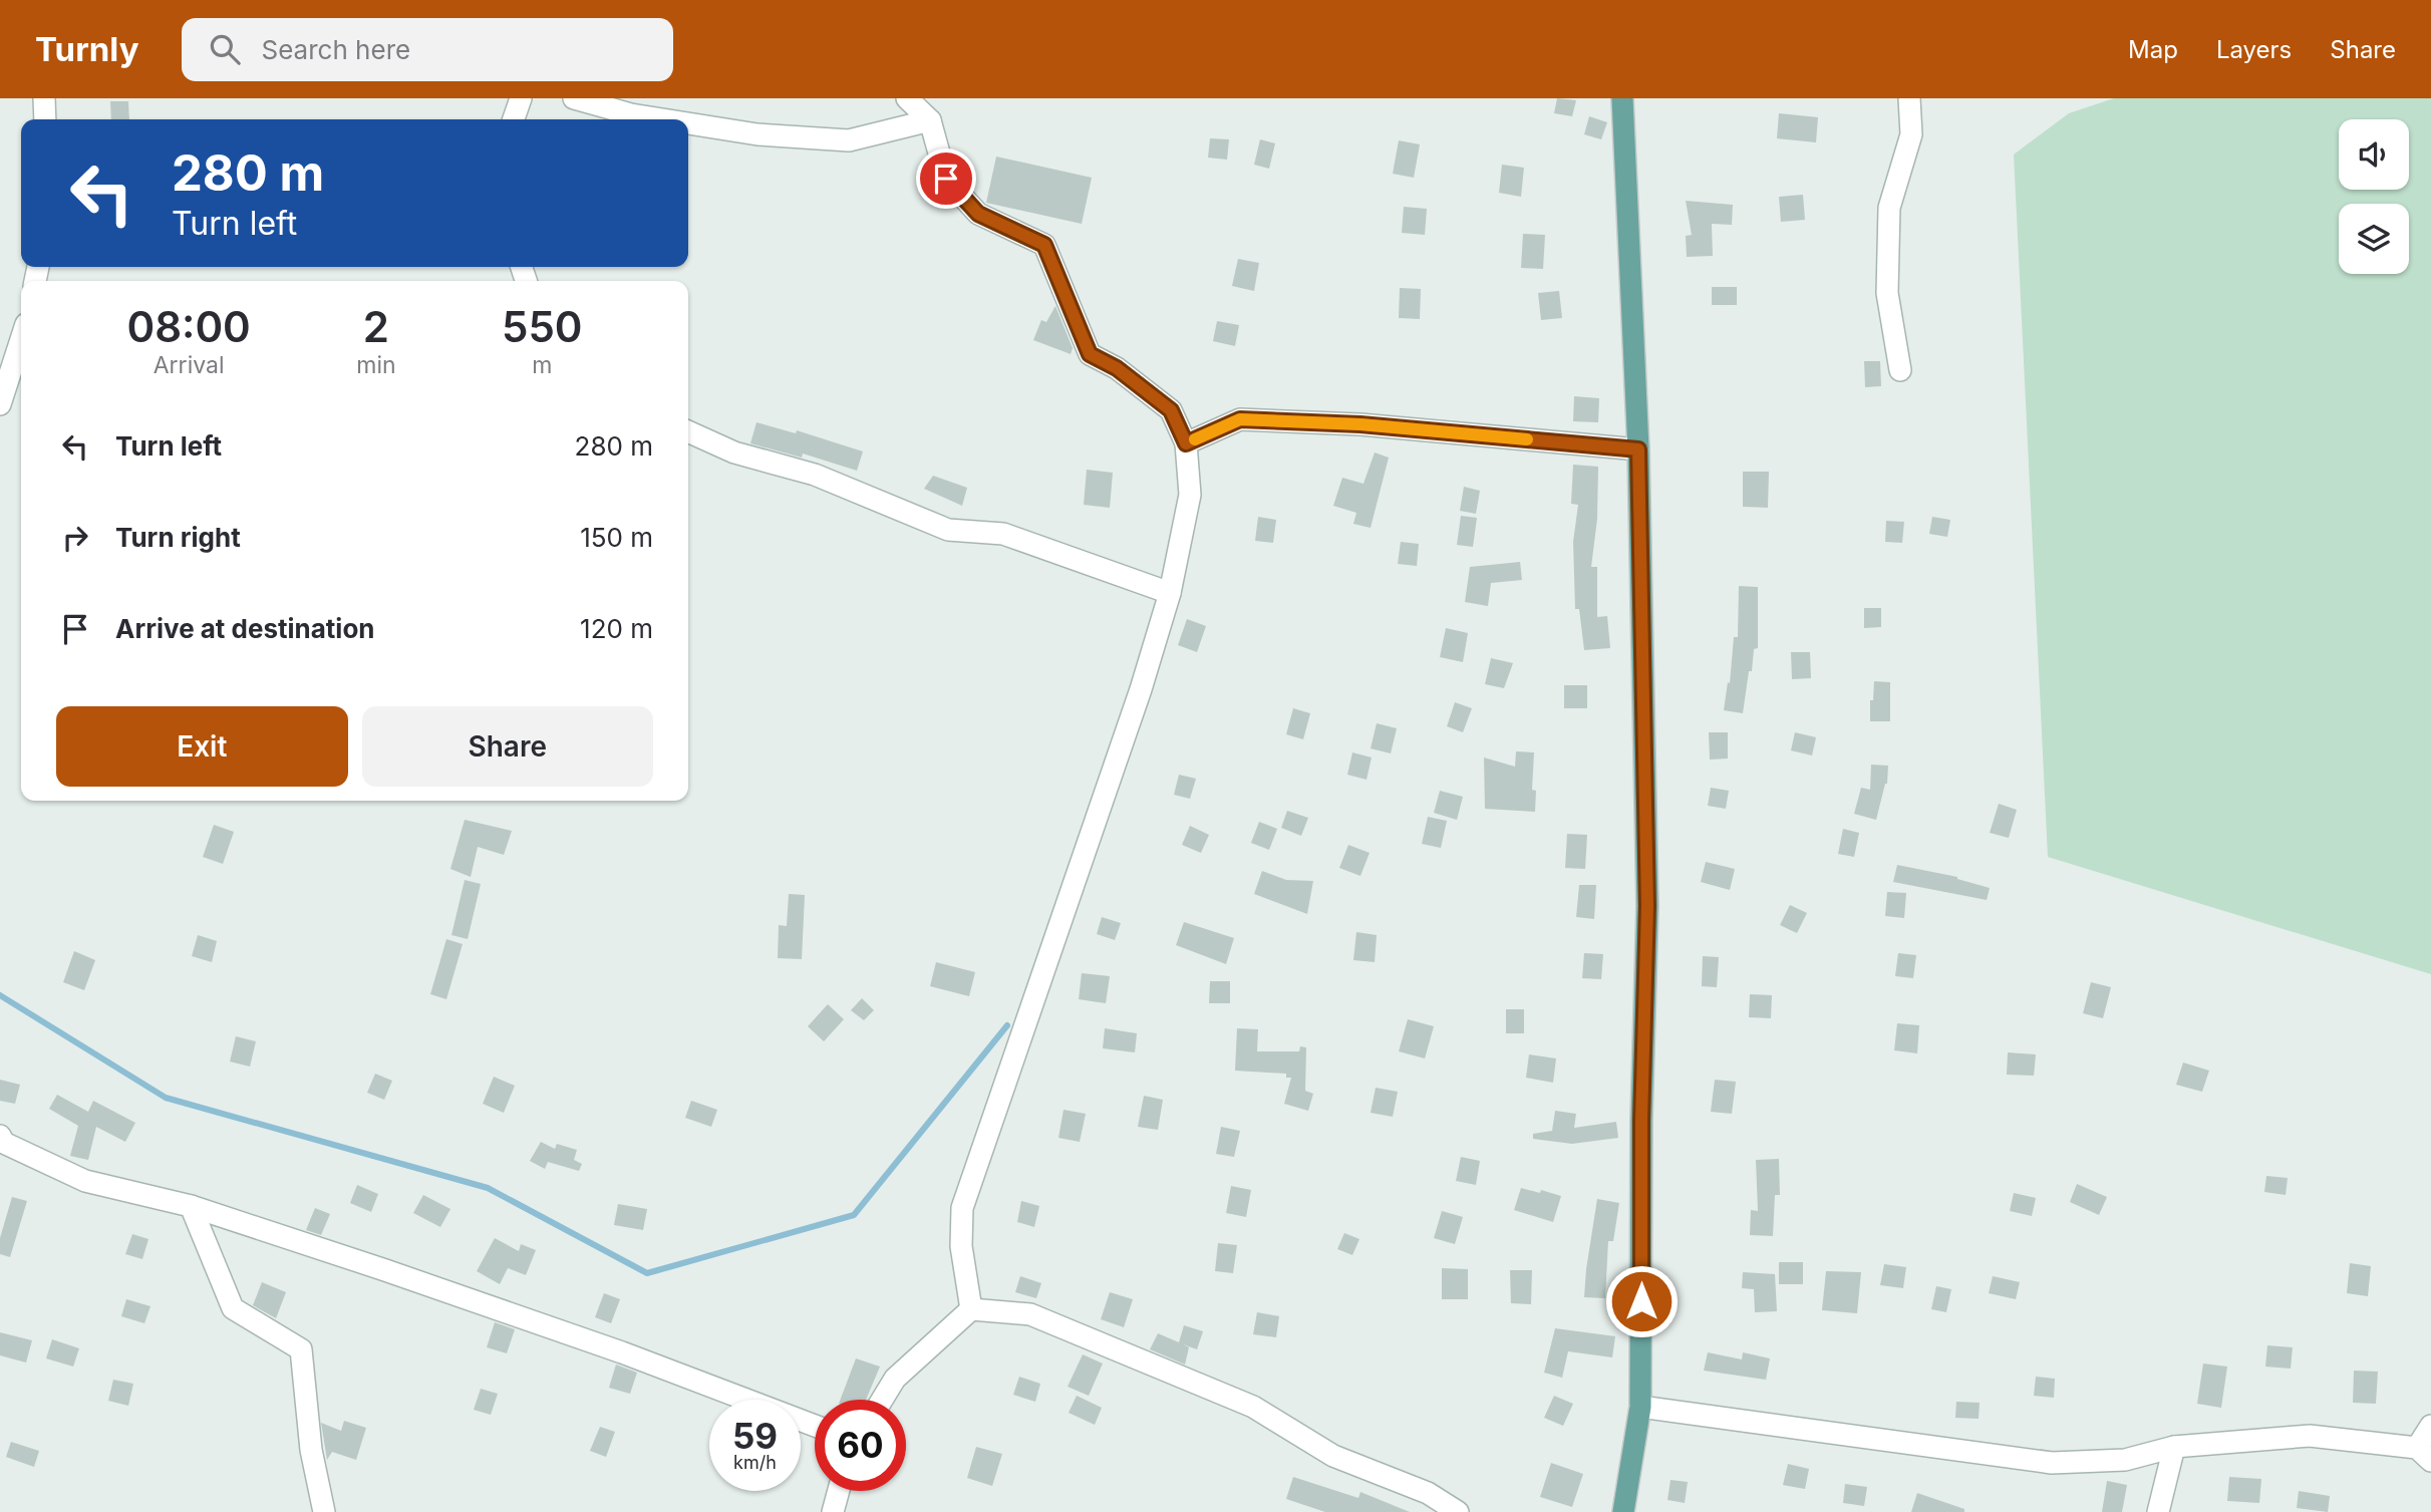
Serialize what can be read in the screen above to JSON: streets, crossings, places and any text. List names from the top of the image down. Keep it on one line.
{"page":{"header":"Turnly","search":"Search here","nav":["Map","Layers","Share"],"turn":["280 m","Turn left"],"eta":["08:00","Arrival","2","min","550","m"],"list":[{"name":"Turn left","value":"280 m"},{"name":"Turn right","value":"150 m"},{"name":"Arrive at destination","value":"120 m"}],"buttons":["Exit","Share"],"speed":"59 km/h","limit":"60"}}
